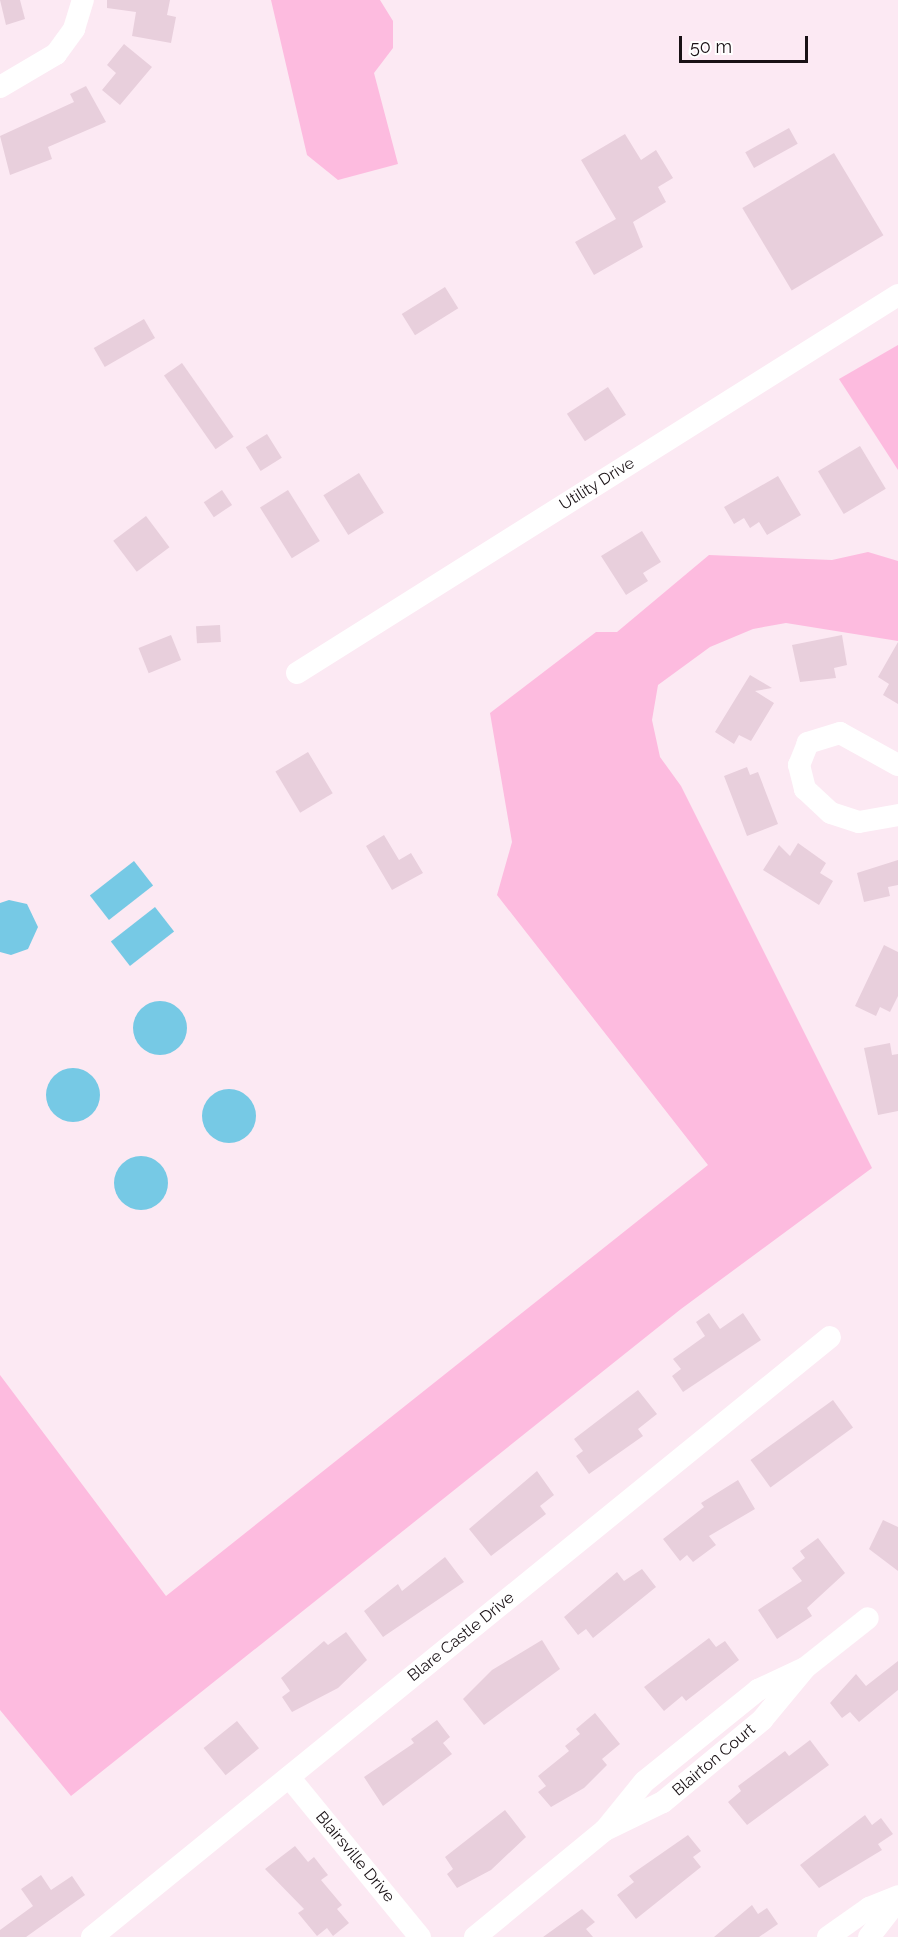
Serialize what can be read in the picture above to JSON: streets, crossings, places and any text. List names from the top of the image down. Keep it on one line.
{"streets":{"street":["Utility Drive","Blare Castle Drive","Blairton Court","Blairsville Drive"]},"crossings":[["Blare Castle Drive","Blairsville Drive"]],"scale_bar":"50 m"}
